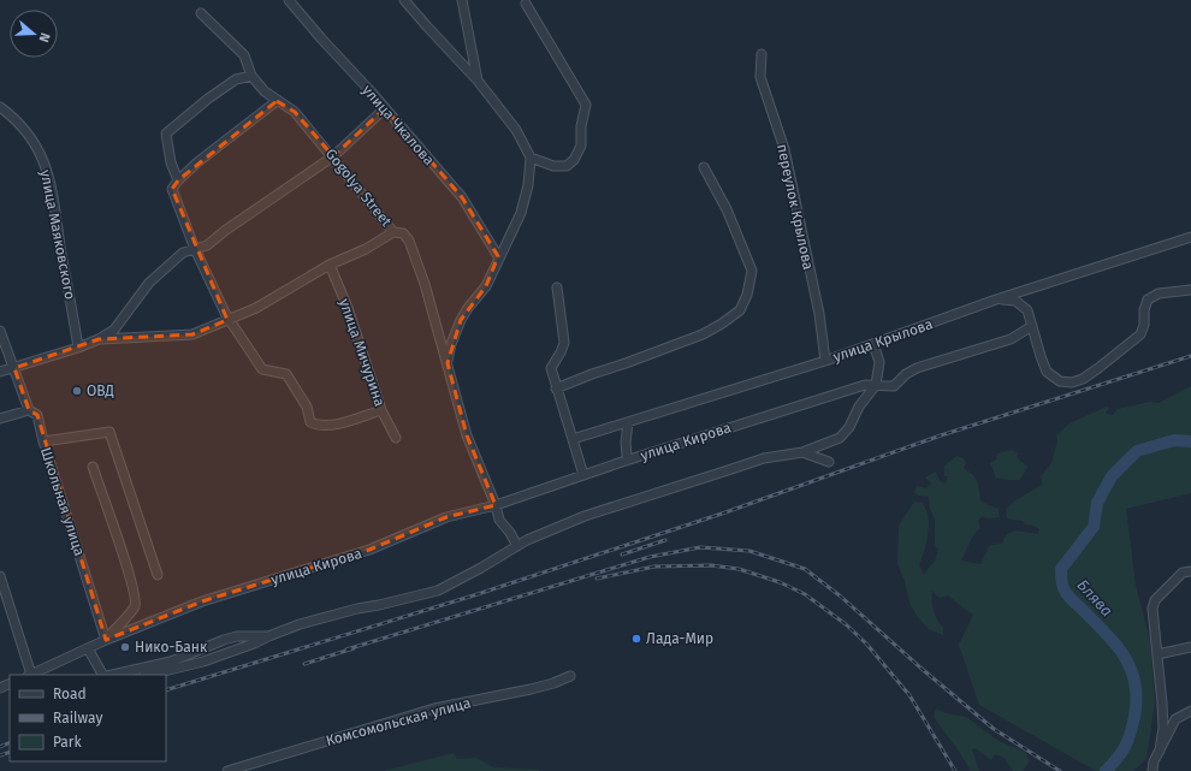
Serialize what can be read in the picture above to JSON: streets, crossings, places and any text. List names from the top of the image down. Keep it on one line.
{"streets":{"street":["улица Чкалова","Gogolya Street","переулок Крылова","улица Маяковского","улица Крылова","улица Мичурина","улица Кирова","Школьная улица","Комсомольская улица"]},"crossings":[["Gogolya Street","улица Кирова"],["переулок Крылова","улица Крылова"],["улица Кирова","Школьная улица"]],"water":["Блява"],"places":["ОВД","Лада-Мир","Нико-Банк"],"legend":["Road","Railway","Park"],"north":"right"}
